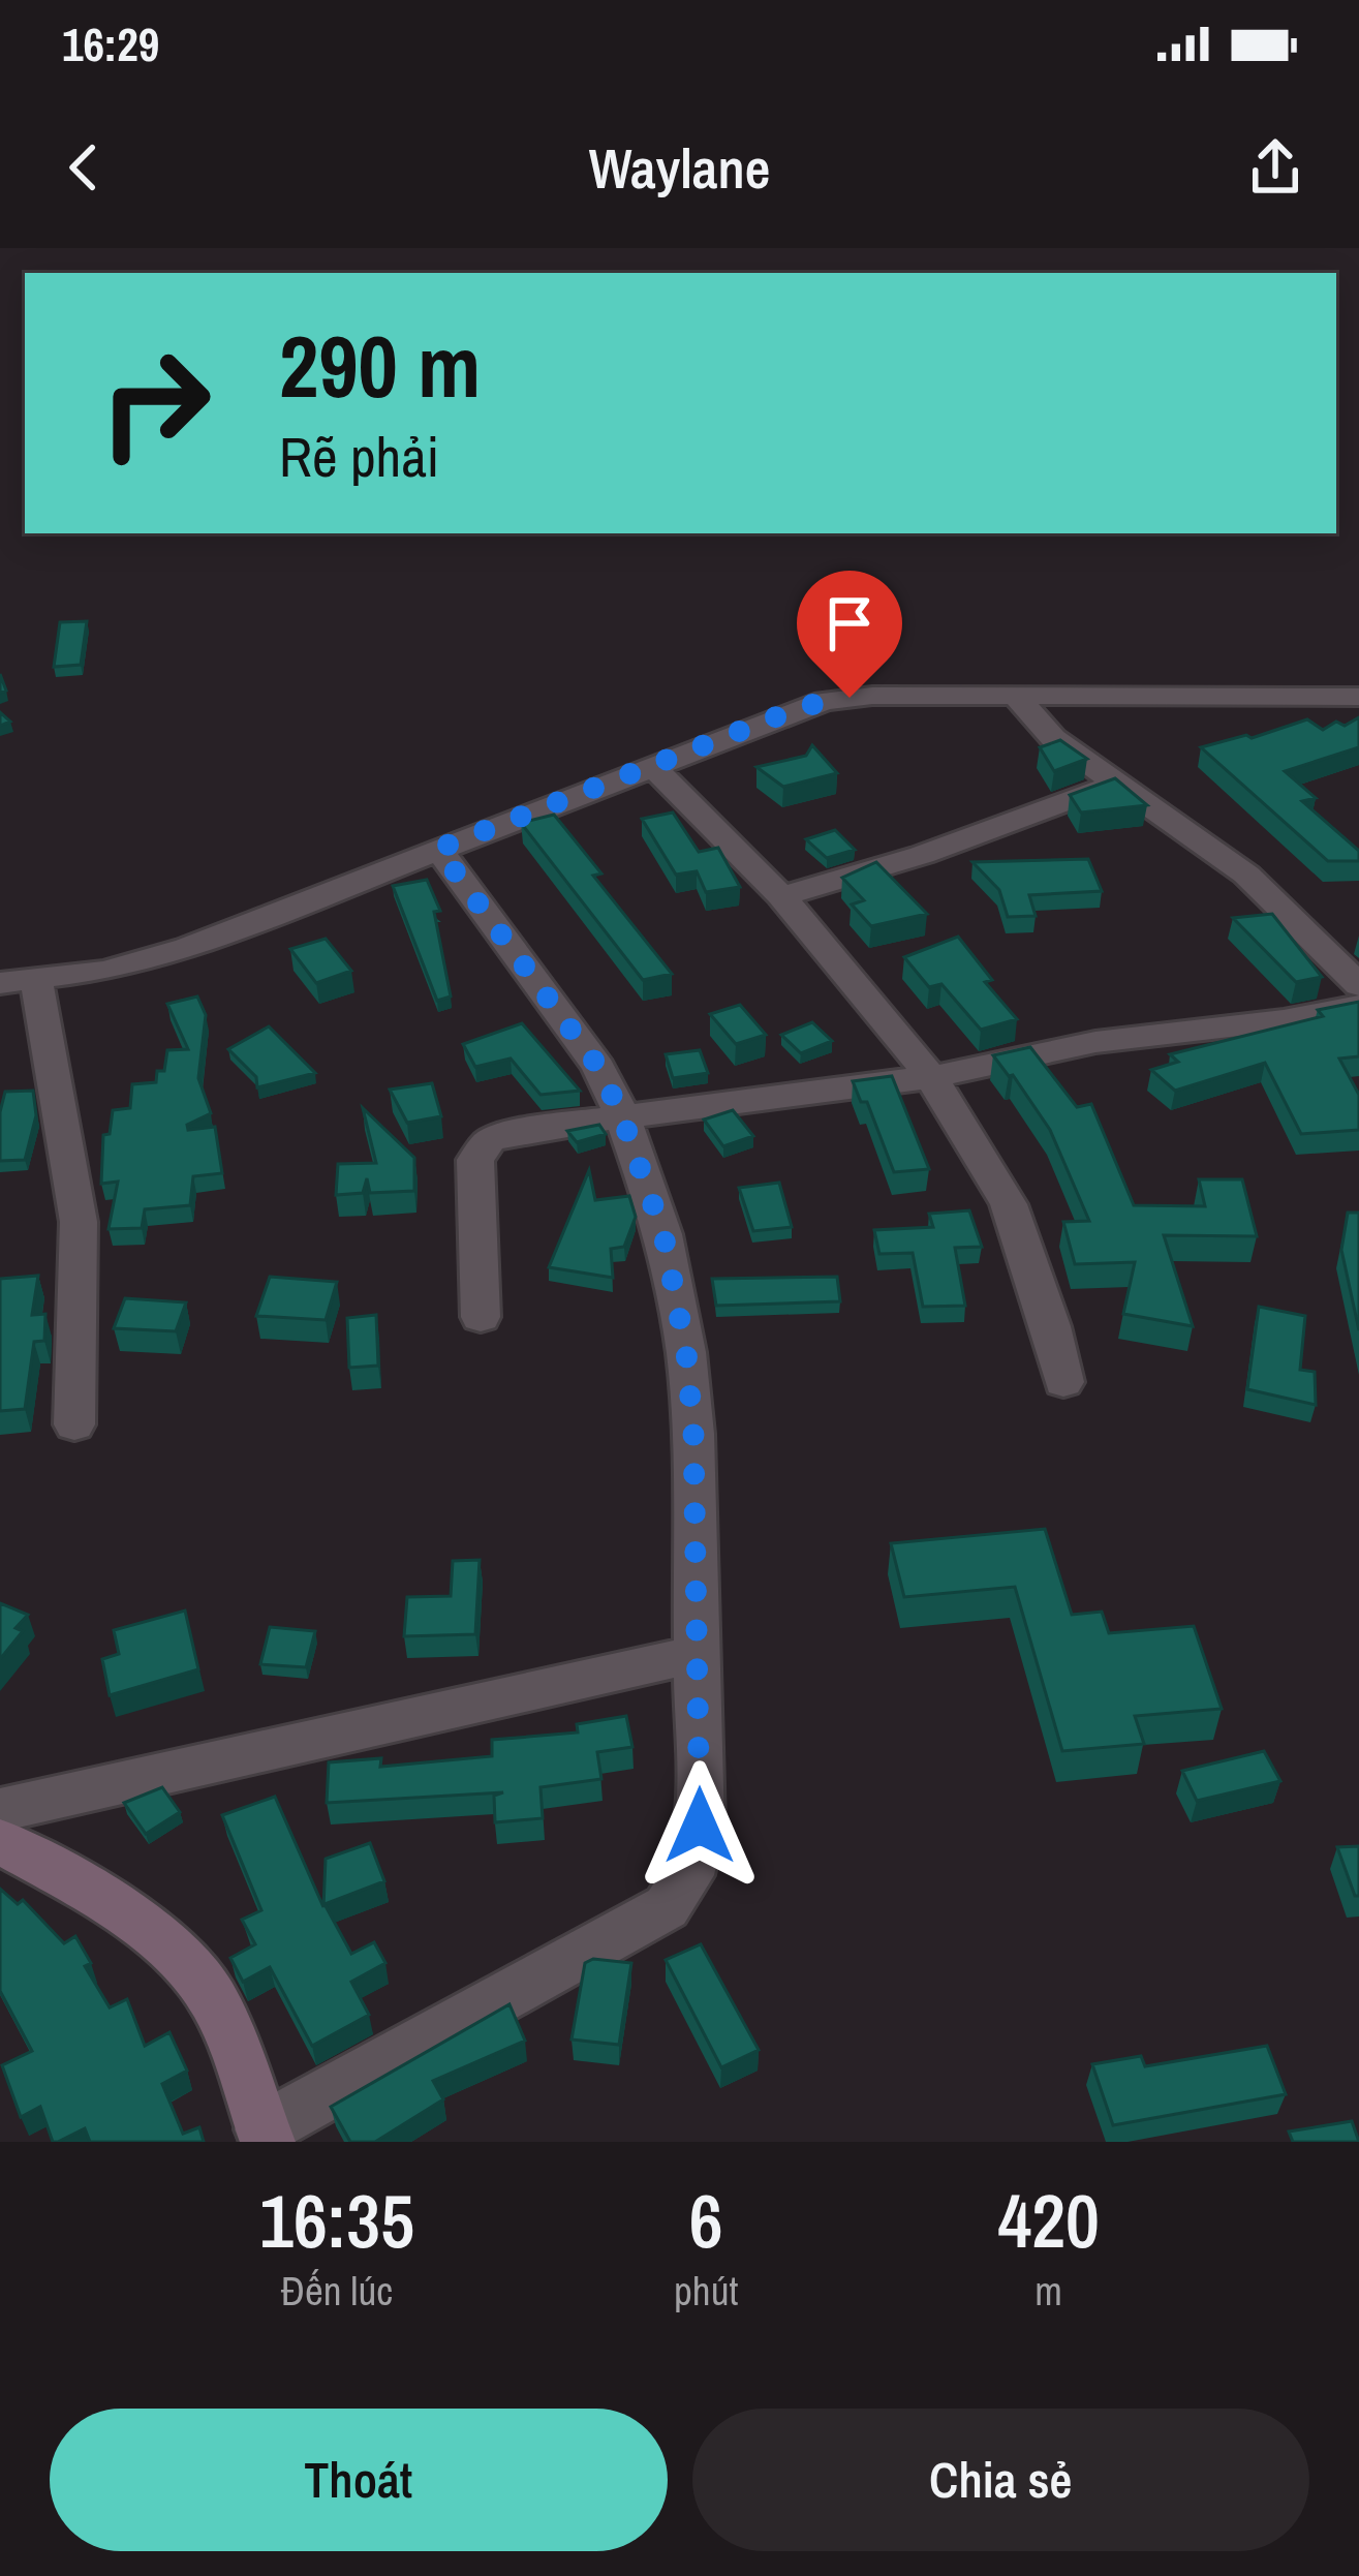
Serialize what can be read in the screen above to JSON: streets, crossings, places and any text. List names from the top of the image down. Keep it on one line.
{"page":{"status":"16:29","header":"Waylane","turn":["290 m","Rẽ phải"],"eta":["16:35","Đến lúc","6","phút","420","m"],"buttons":["Thoát","Chia sẻ"]}}
